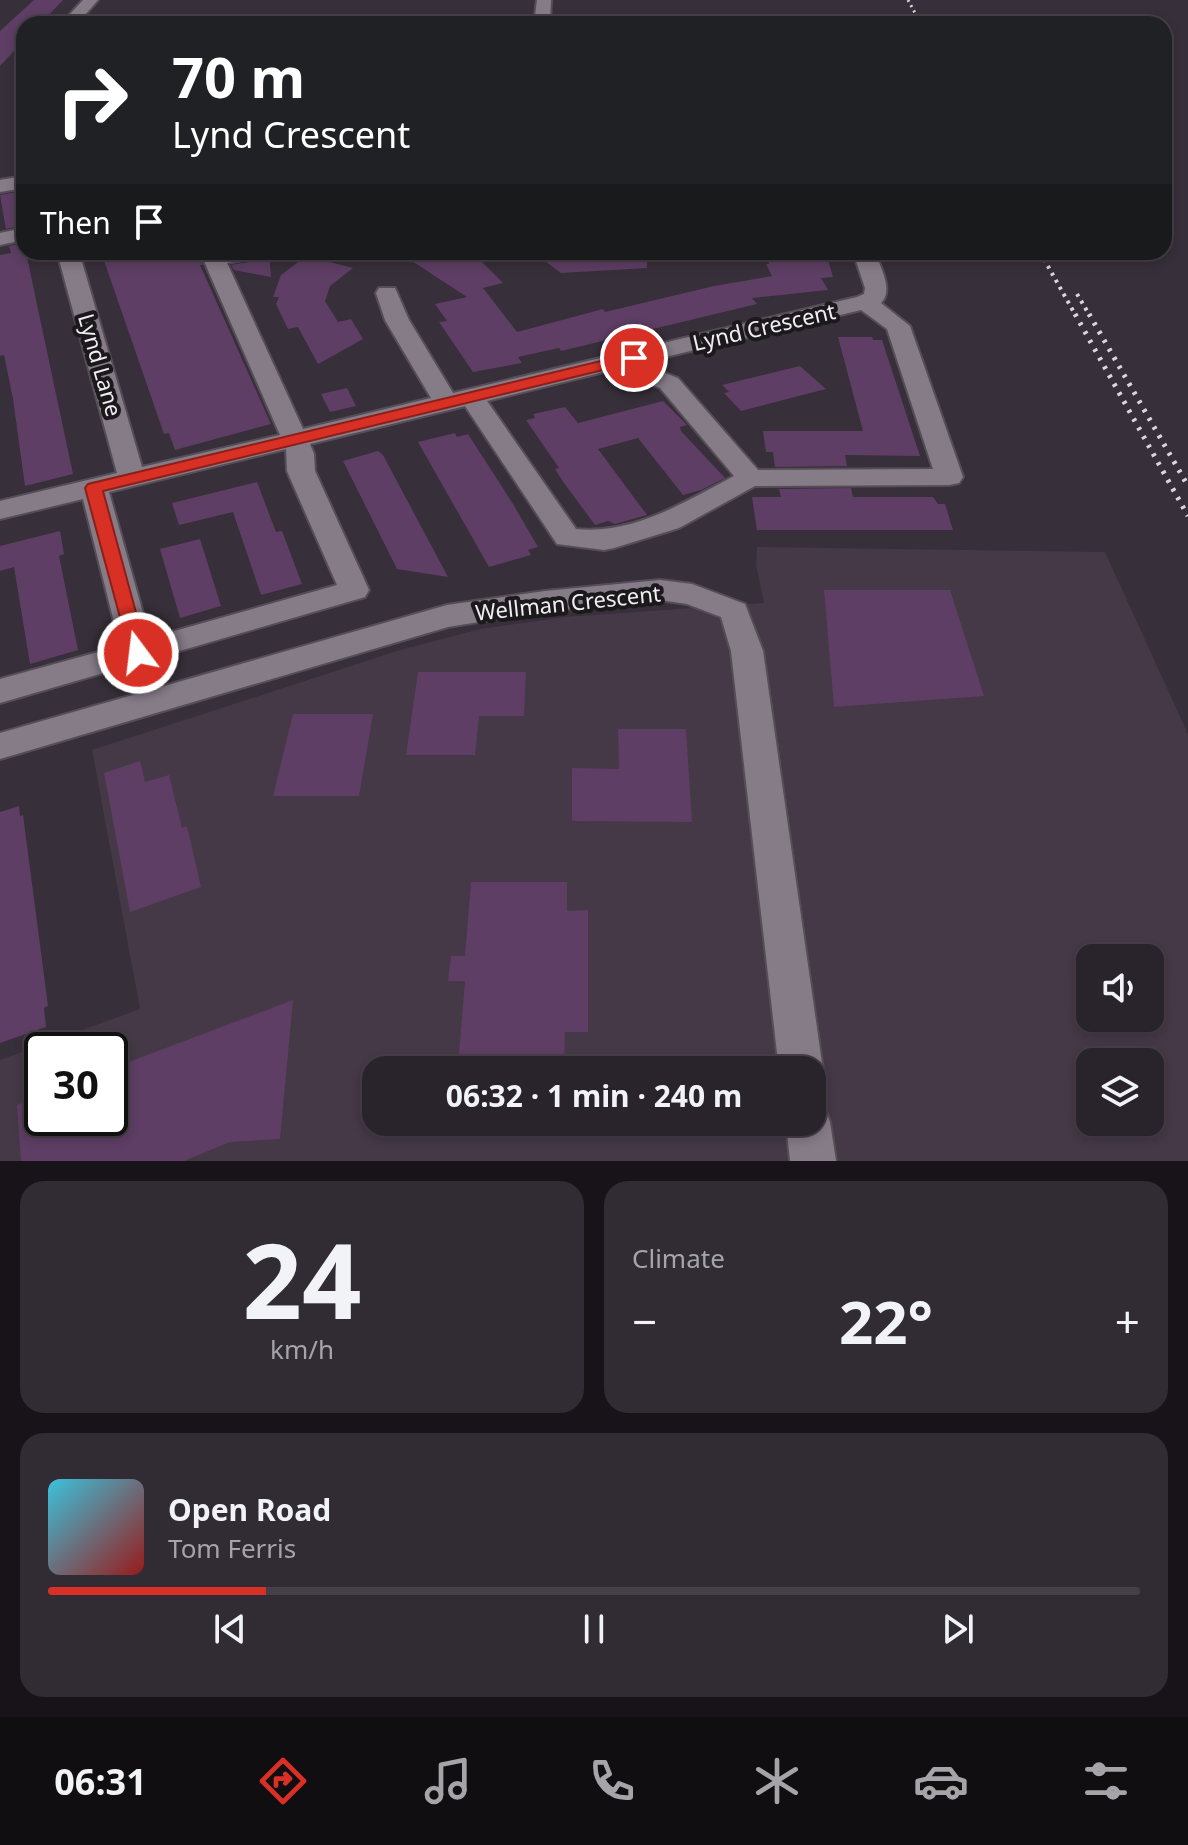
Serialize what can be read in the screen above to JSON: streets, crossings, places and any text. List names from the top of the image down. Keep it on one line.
{"streets":{"street":["Lynd Crescent","Lynd Lane","Wellman Crescent"]},"crossings":[["Lynd Crescent","Lynd Lane"]],"page":{"turn":["70 m","Lynd Crescent"],"then":"Then","limit":"30","trip":"06:32 · 1 min · 240 m","tile":[["24","km/h"],"Climate"],"heat":["−","22°","+"],"song":["Open Road","Tom Ferris"],"tabs":"06:31"}}
